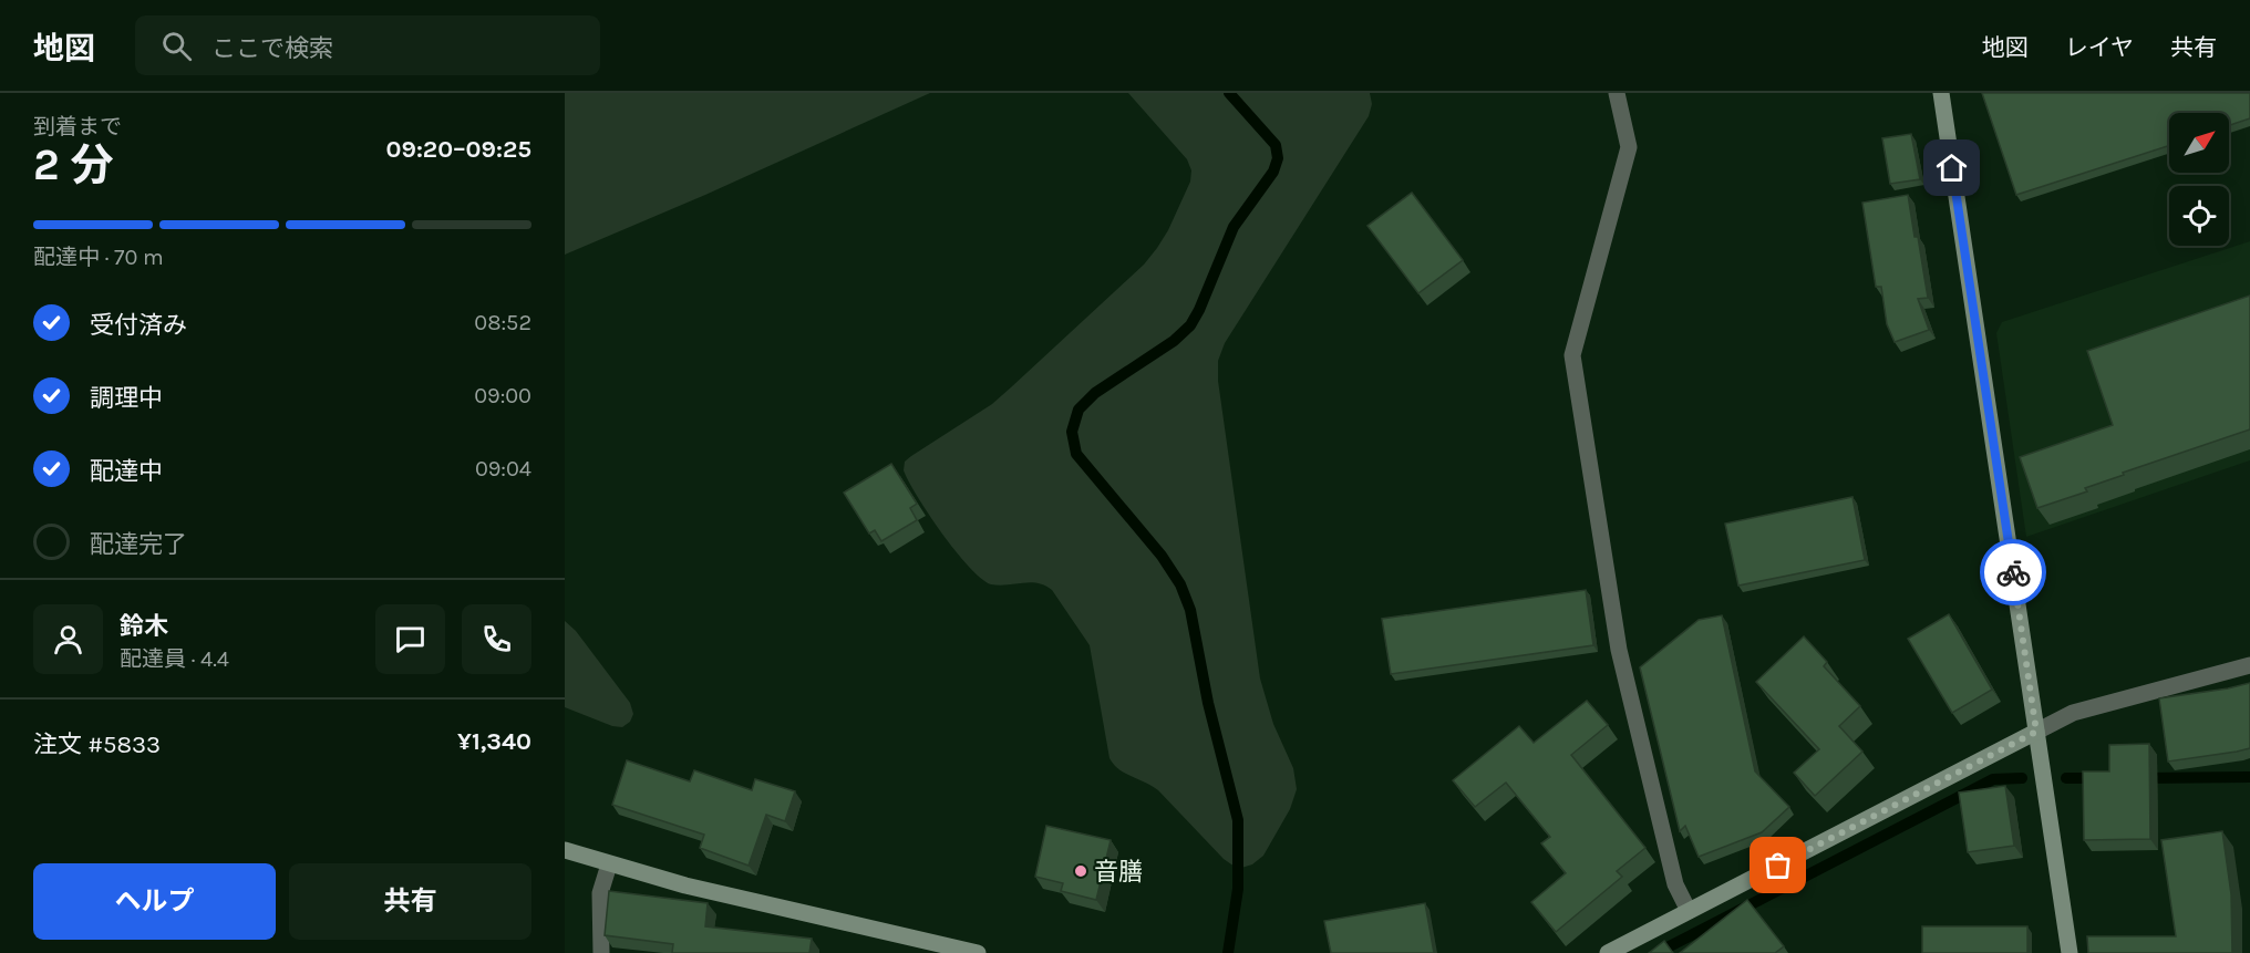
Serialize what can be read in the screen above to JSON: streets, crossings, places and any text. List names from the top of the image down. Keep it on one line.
{"places":["音膳"],"north":"top right","page":{"header":"地図","search":"ここで検索","nav":["地図","レイヤ","共有"],"heading":["2 分","到着まで","09:20–09:25"],"panel":["鈴木","配達員 · 4.4","注文 #5833","¥1,340"],"bar":"配達中 · 70 m","list":[["受付済み","08:52"],["調理中","09:00"],["配達中","09:04"],"配達完了"],"buttons":["ヘルプ","共有"]}}
